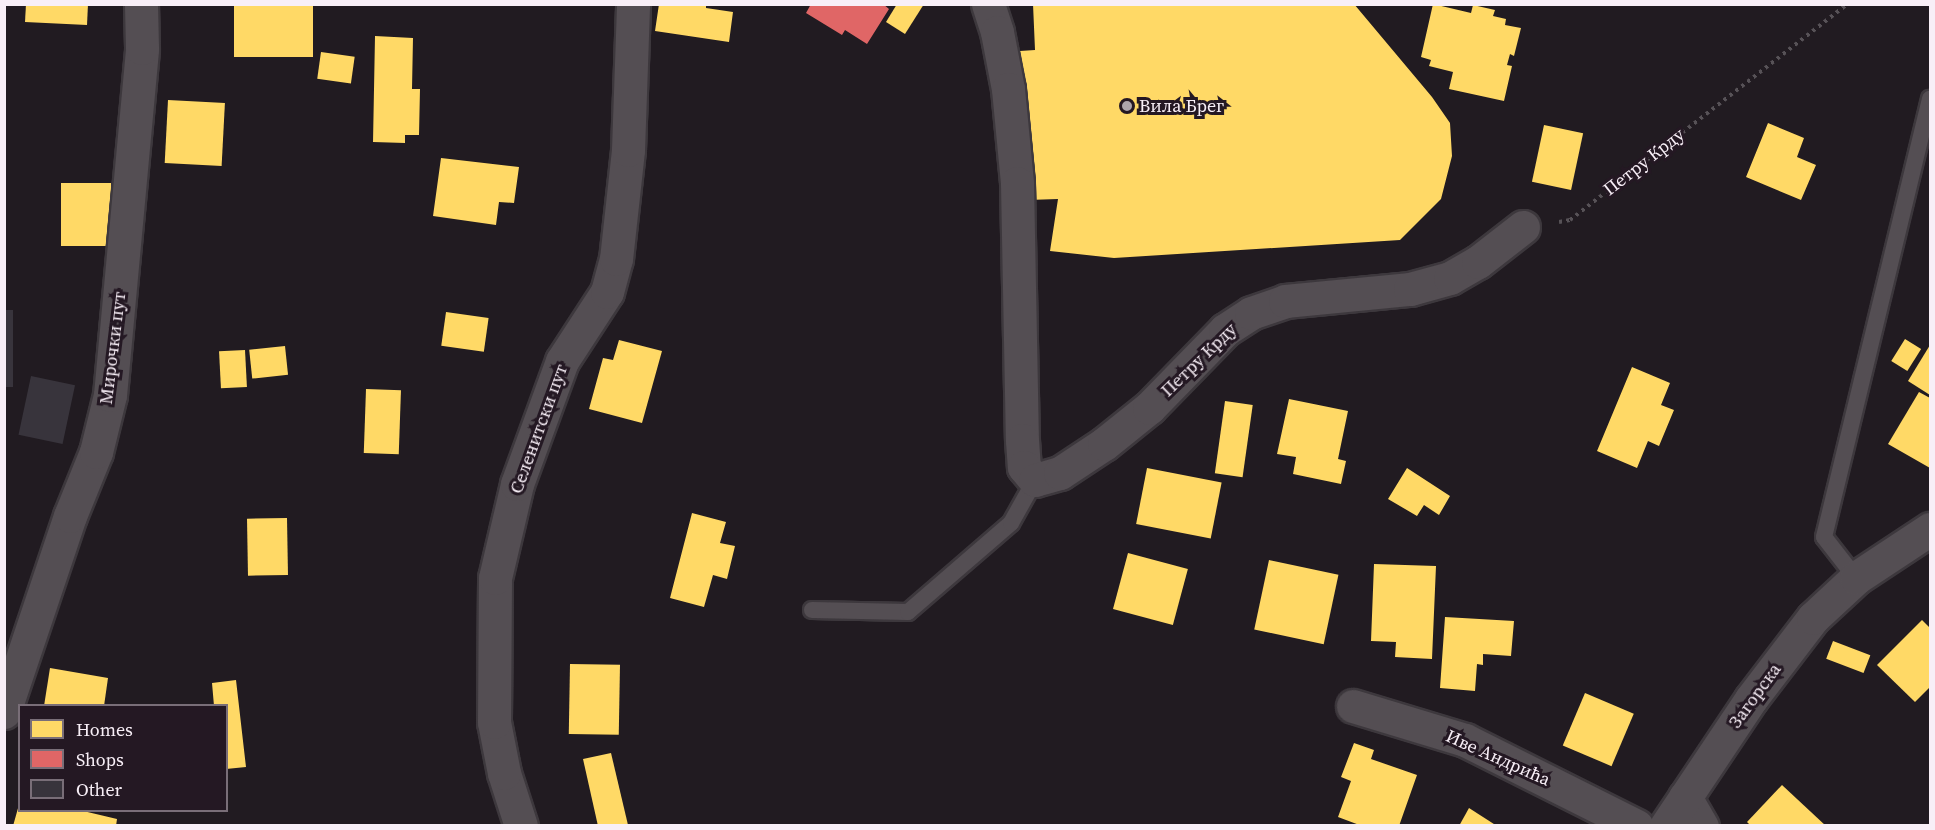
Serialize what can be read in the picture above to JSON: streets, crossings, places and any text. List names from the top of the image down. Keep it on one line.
{"streets":{"street":["Петру Крду","Мирочки пут","Селенитски пут","Загорска","Иве Андрића"]},"places":["Вила Брег"],"legend":["Homes","Shops","Other"]}
